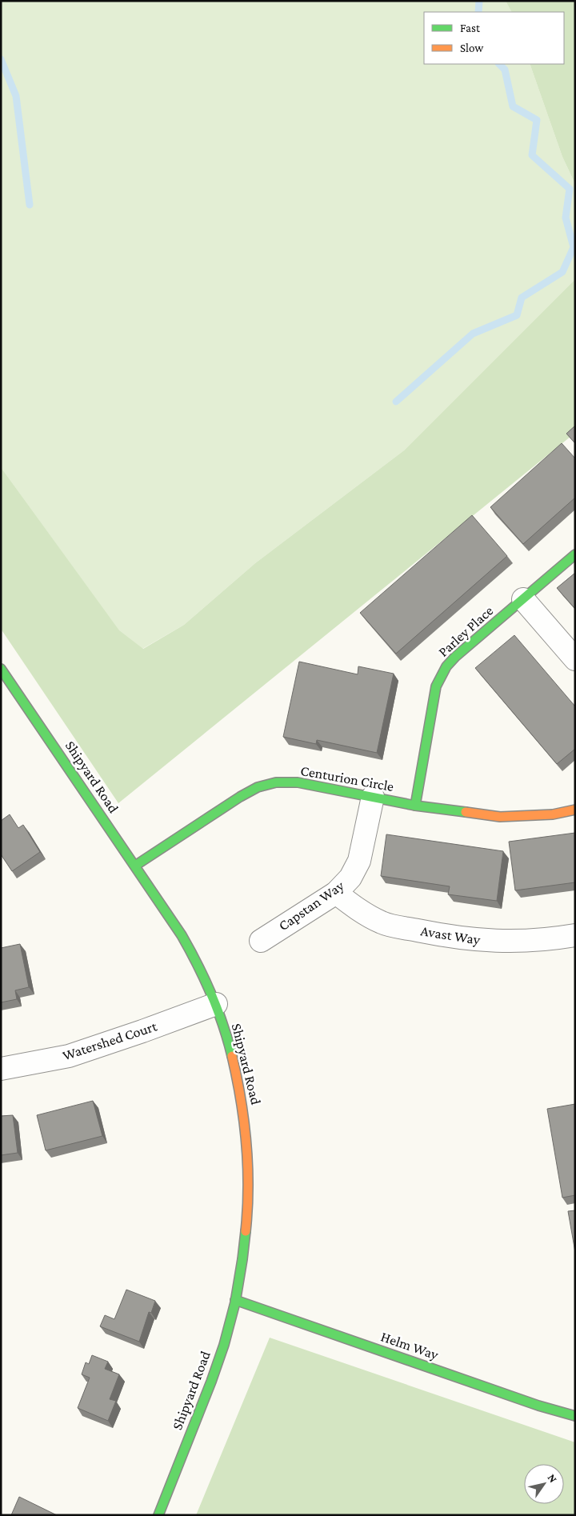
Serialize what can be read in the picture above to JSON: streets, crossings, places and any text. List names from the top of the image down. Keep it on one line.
{"streets":{"street":["Parley Place","Shipyard Road","Centurion Circle","Capstan Way","Avast Way","Watershed Court","Helm Way"]},"crossings":[["Parley Place","Centurion Circle"],["Shipyard Road","Centurion Circle"],["Shipyard Road","Watershed Court"],["Shipyard Road","Helm Way"],["Centurion Circle","Capstan Way"],["Capstan Way","Avast Way"]],"legend":["Fast","Slow"],"north":"top right"}
